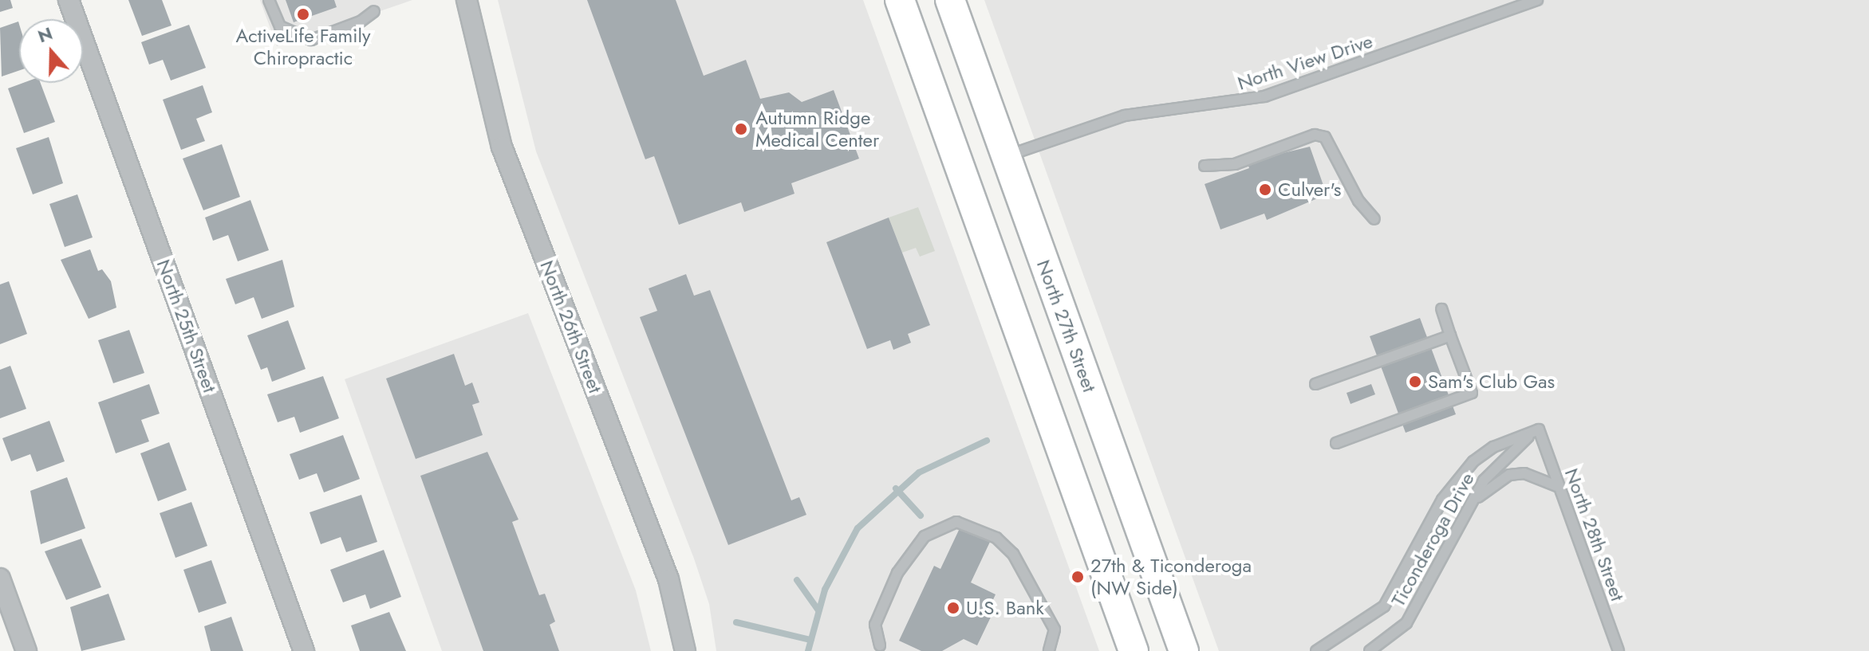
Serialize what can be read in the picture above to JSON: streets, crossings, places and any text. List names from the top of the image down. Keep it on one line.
{"streets":{"main road":["North 27th Street"],"street":["North 25th Street","North 26th Street"],"lane":["North View Drive","North 28th Street","Ticonderoga Drive"]},"crossings":[["North View Drive","North 27th Street"],["North 28th Street","Ticonderoga Drive"]],"places":["ActiveLife Family Chiropractic","Autumn Ridge Medical Center","Culver's","Sam's Club Gas","27th & Ticonderoga (NW Side)","U.S. Bank"],"north":"top"}
